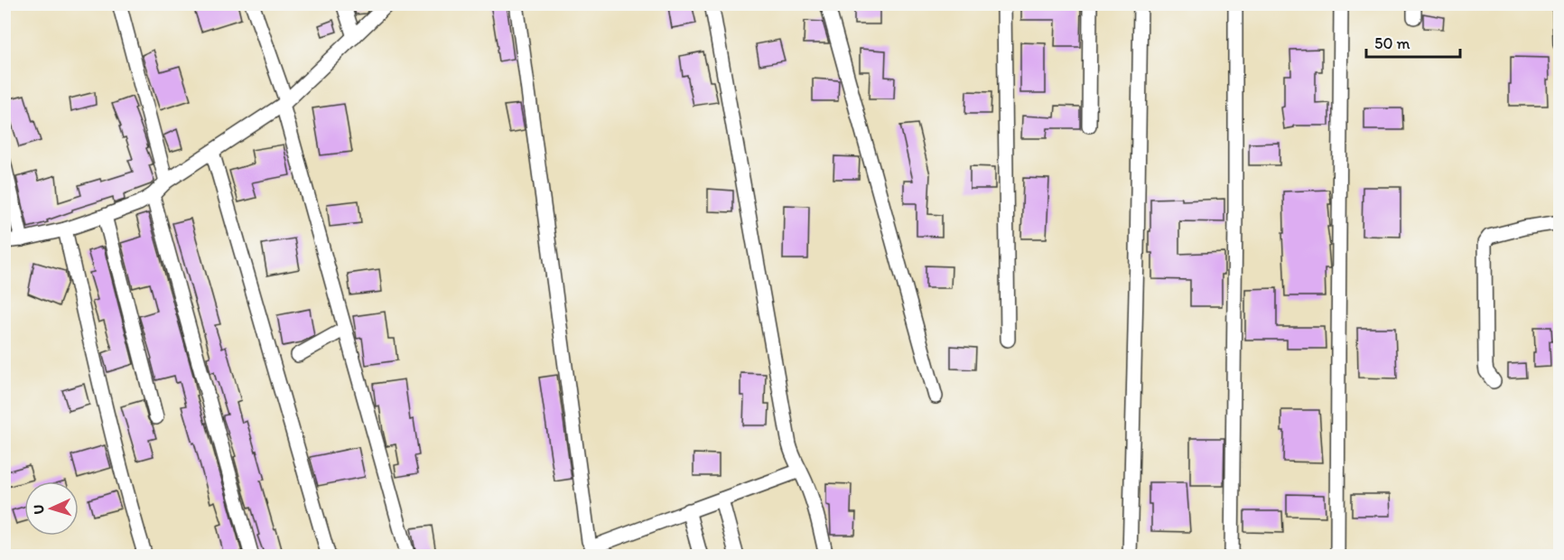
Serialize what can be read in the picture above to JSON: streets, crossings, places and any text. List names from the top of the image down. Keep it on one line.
{"scale_bar":"50 m","north":"left"}
